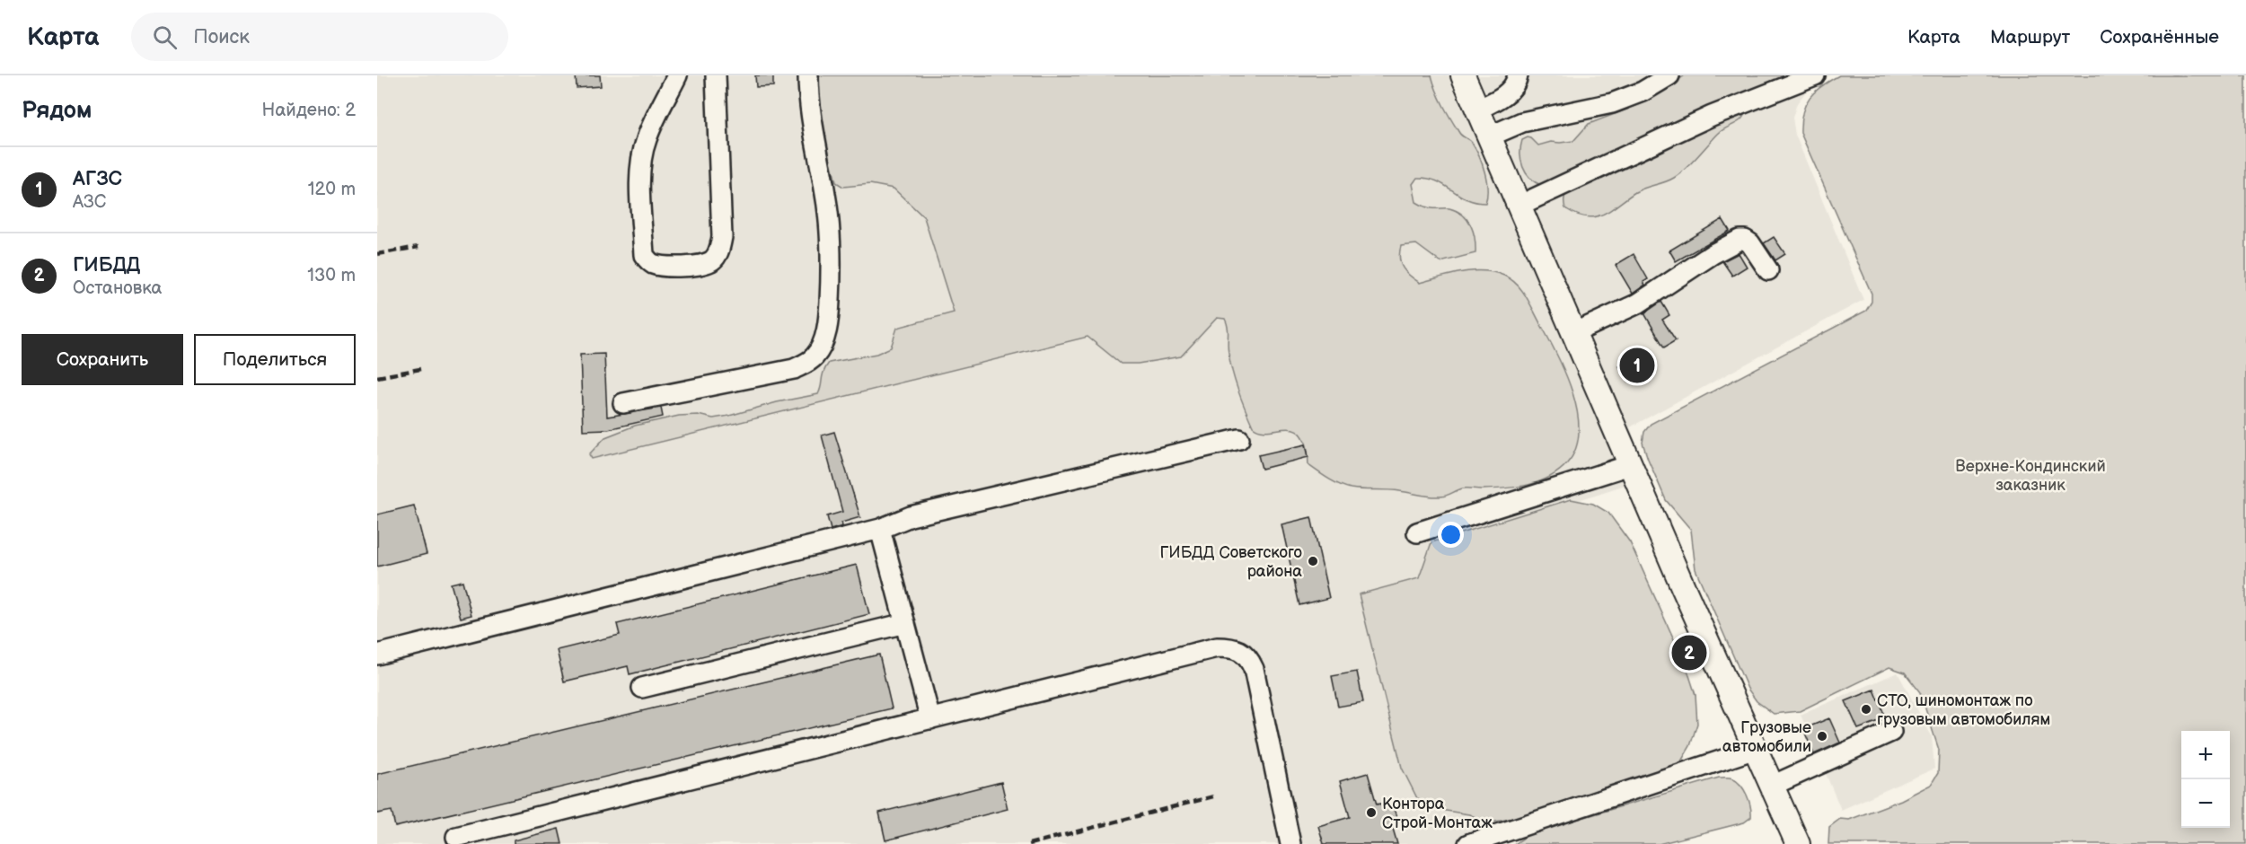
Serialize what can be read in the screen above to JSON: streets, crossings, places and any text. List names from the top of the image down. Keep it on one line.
{"parks":["Верхне-Кондинский заказник"],"places":["ГИБДД Советского района","СТО, шиномонтаж по грузовым автомобилям","Грузовые автомобили","Контора Строй-Монтаж"],"page":{"header":"Карта","search":"Поиск","nav":["Карта","Маршрут","Сохранённые"],"heading":["Рядом","Найдено: 2"],"list":[{"mark":"1","name":"АГЗС","note":"АЗС","value":"120 m"},{"mark":"2","name":"ГИБДД","note":"Остановка","value":"130 m"}],"buttons":["Сохранить","Поделиться"],"pins":["1","2"],"map_buttons":["+","−"]}}
